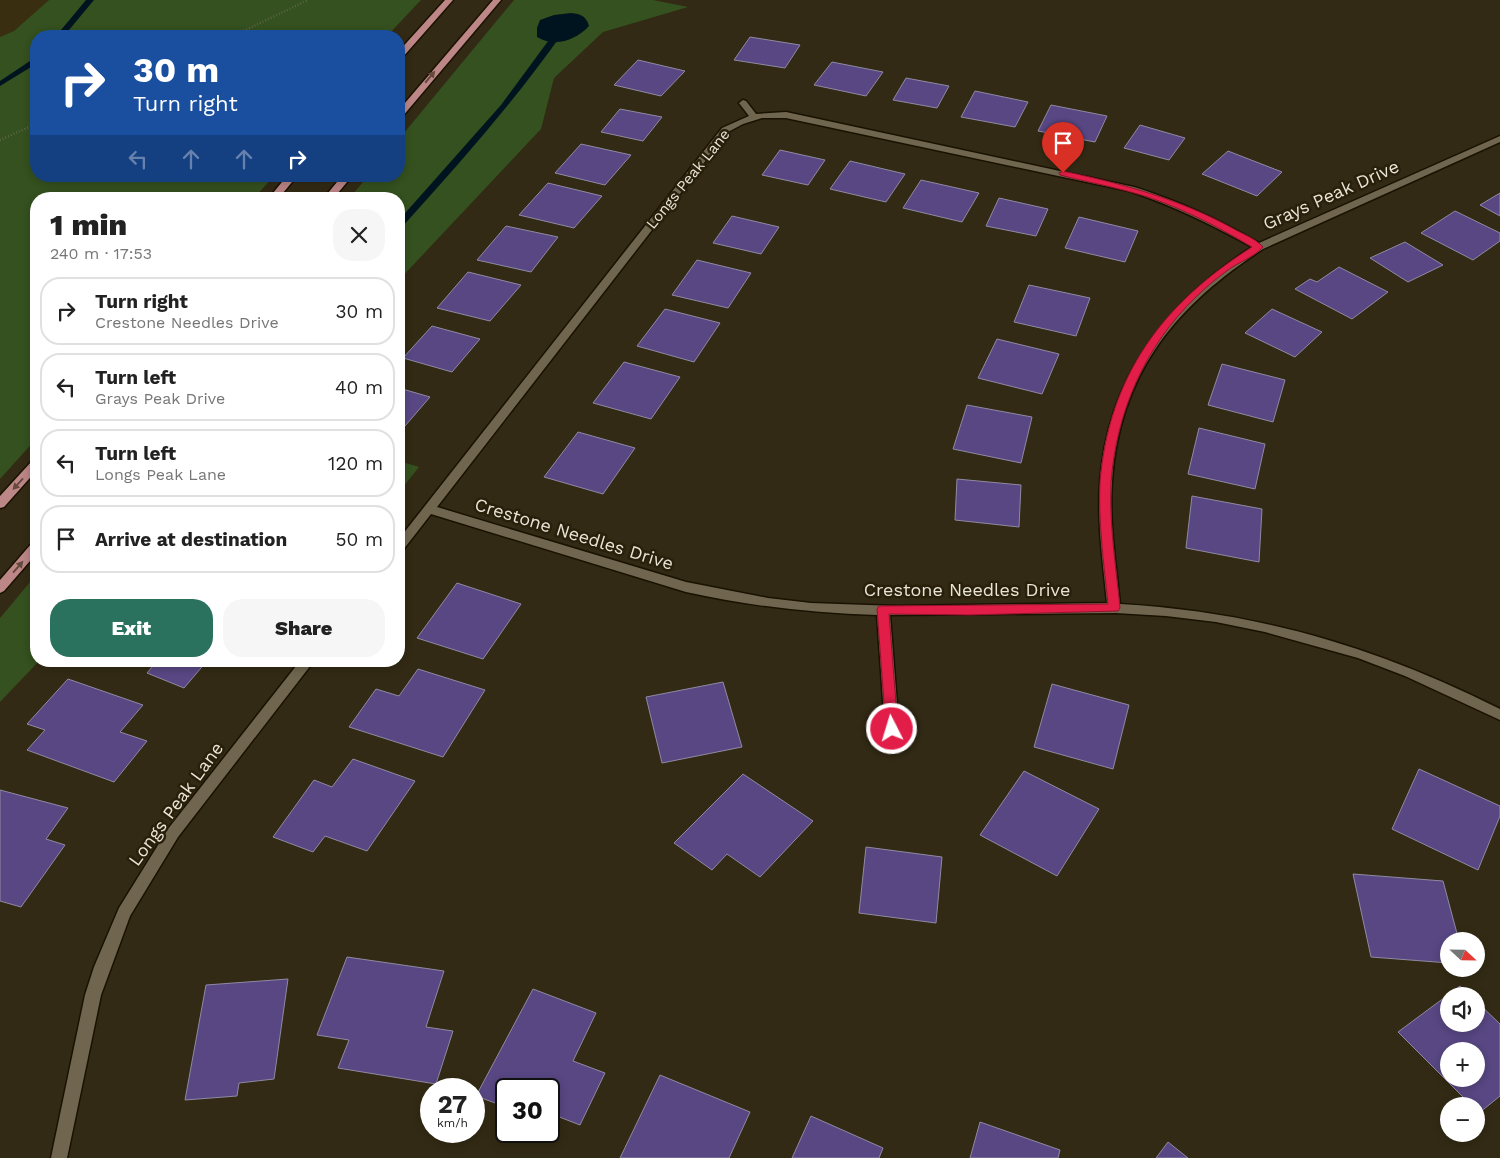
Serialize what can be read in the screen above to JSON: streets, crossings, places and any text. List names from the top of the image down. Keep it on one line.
{"streets":{"street":["Longs Peak Lane","Grays Peak Drive","Crestone Needles Drive"]},"crossings":[["Longs Peak Lane","Grays Peak Drive"],["Longs Peak Lane","Crestone Needles Drive"],["Grays Peak Drive","Crestone Needles Drive"]],"north":"right","page":{"turn":["30 m","Turn right"],"heading":["1 min","240 m · 17:53"],"list":[{"name":"Turn right","note":"Crestone Needles Drive","value":"30 m"},{"name":"Turn left","note":"Grays Peak Drive","value":"40 m"},{"name":"Turn left","note":"Longs Peak Lane","value":"120 m"},{"name":"Arrive at destination","value":"50 m"}],"buttons":["Exit","Share"],"map_buttons":["+","−"],"speed":"27 km/h","limit":"30"}}
